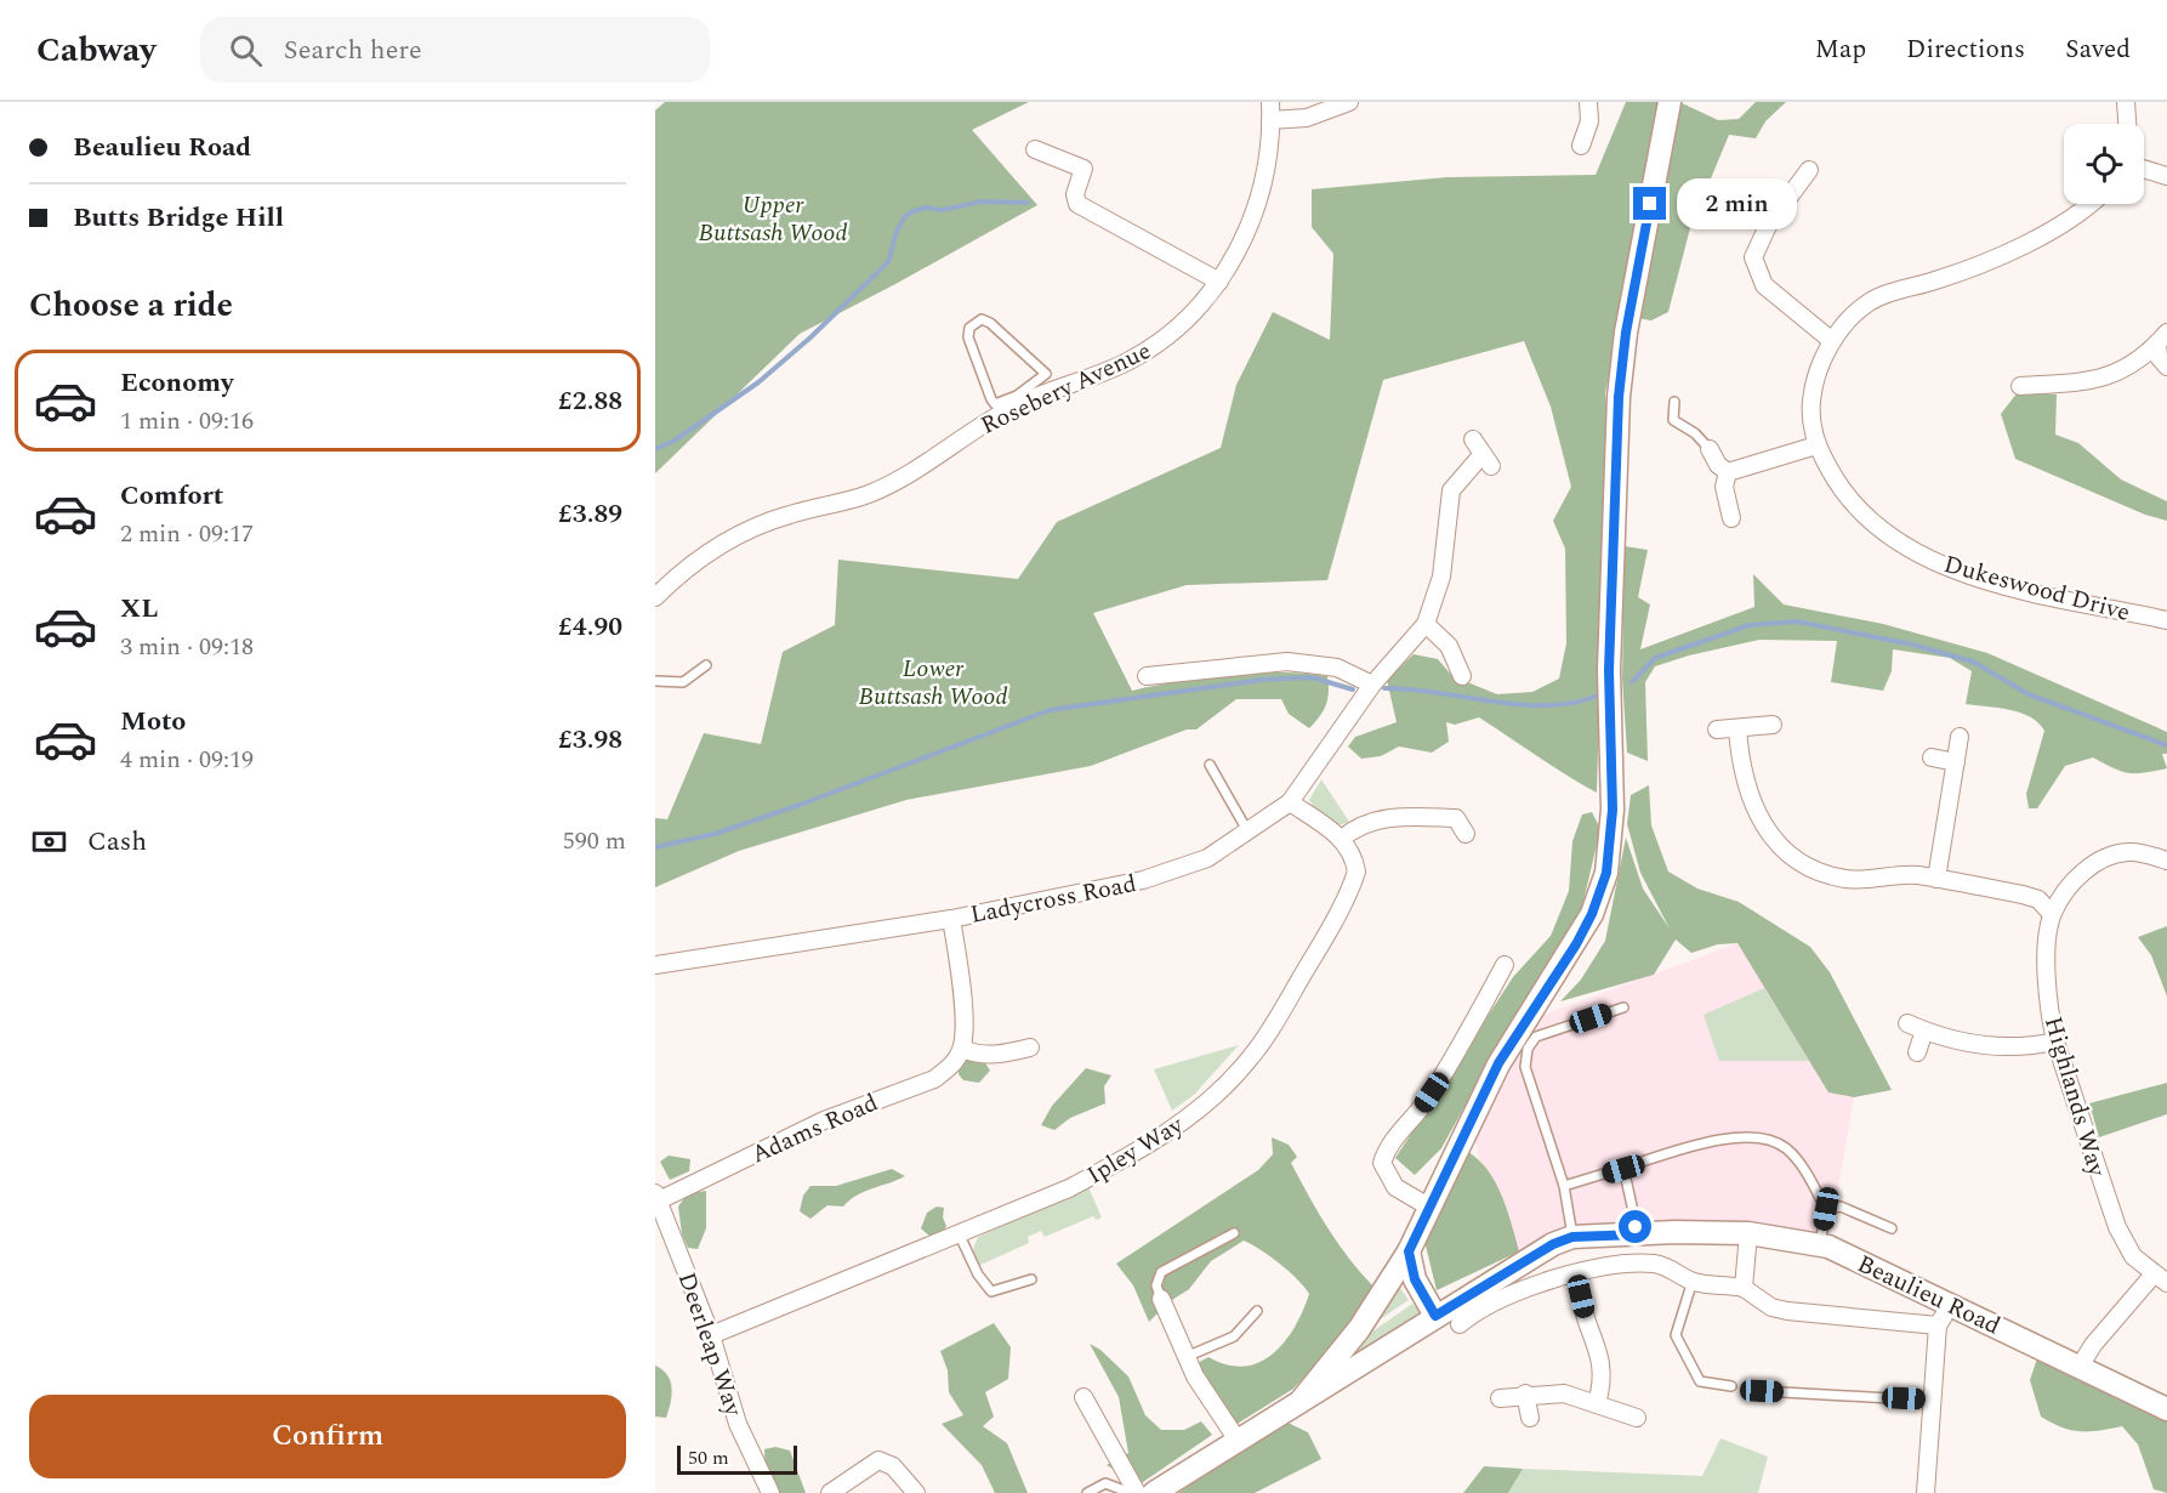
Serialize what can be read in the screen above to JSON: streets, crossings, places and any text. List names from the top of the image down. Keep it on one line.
{"streets":{"street":["Rosebery Avenue","Dukeswood Drive","Ladycross Road","Highlands Way","Adams Road","Ipley Way","Beaulieu Road","Deerleap Way"]},"crossings":[["Highlands Way","Beaulieu Road"],["Adams Road","Deerleap Way"],["Ipley Way","Deerleap Way"]],"parks":["Upper Buttsash Wood","Lower Buttsash Wood"],"scale_bar":"50 m","page":{"header":"Cabway","search":"Search here","nav":["Map","Directions","Saved"],"banner":["Beaulieu Road","Butts Bridge Hill"],"bubble":"2 min","heading":"Choose a ride","list":[{"name":"Economy","note":"1 min · 09:16","value":"£2.88"},{"name":"Comfort","note":"2 min · 09:17","value":"£3.89"},{"name":"XL","note":"3 min · 09:18","value":"£4.90"},{"name":"Moto","note":"4 min · 09:19","value":"£3.98"}],"pay":["Cash","590 m"],"buttons":"Confirm","scale":"50 m"}}
